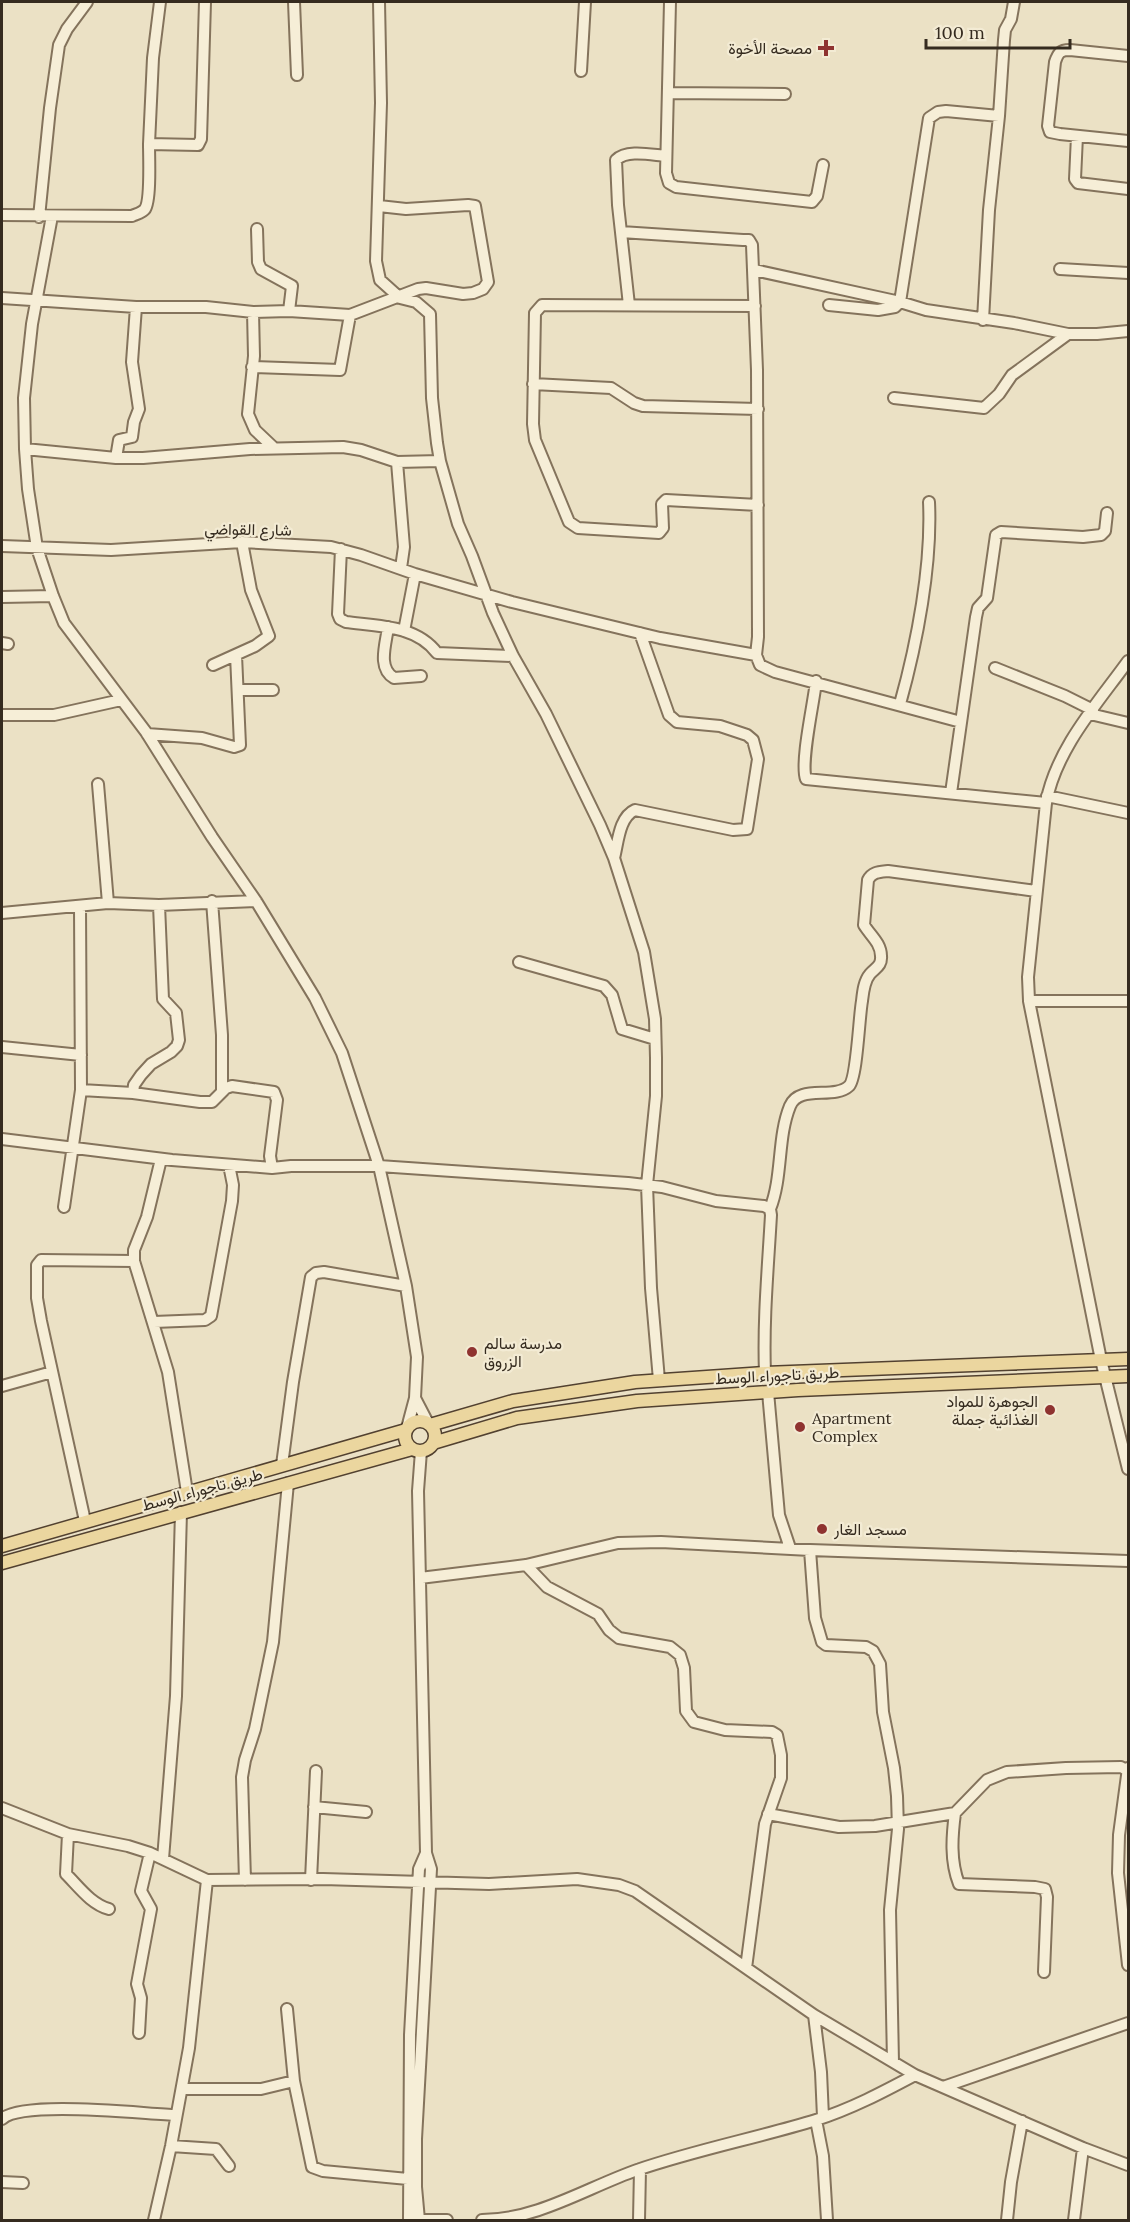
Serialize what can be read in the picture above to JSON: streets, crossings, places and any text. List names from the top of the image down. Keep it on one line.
{"streets":{"main road":["طريق تاجوراء الوسط"],"street":["شارع القواضي"]},"places":{"health":["مصحة الأخوة"],"other":["مدرسة سالم الزروق","الجوهرة للمواد الغذائية جملة","Apartment Complex","مسجد الغار"]},"scale_bar":"100 m"}
